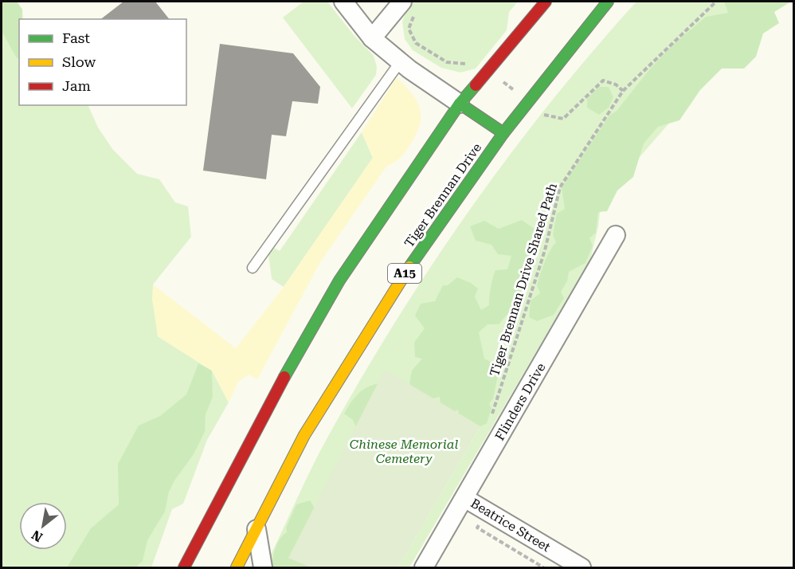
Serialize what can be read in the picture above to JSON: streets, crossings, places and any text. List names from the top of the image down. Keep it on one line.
{"streets":{"main road":["Tiger Brennan Drive","A15"],"street":["Flinders Drive","Beatrice Street"],"path":["Tiger Brennan Drive Shared Path"]},"crossings":[["Flinders Drive","Beatrice Street"]],"parks":["Chinese Memorial Cemetery"],"legend":["Fast","Slow","Jam"],"north":"bottom left"}
